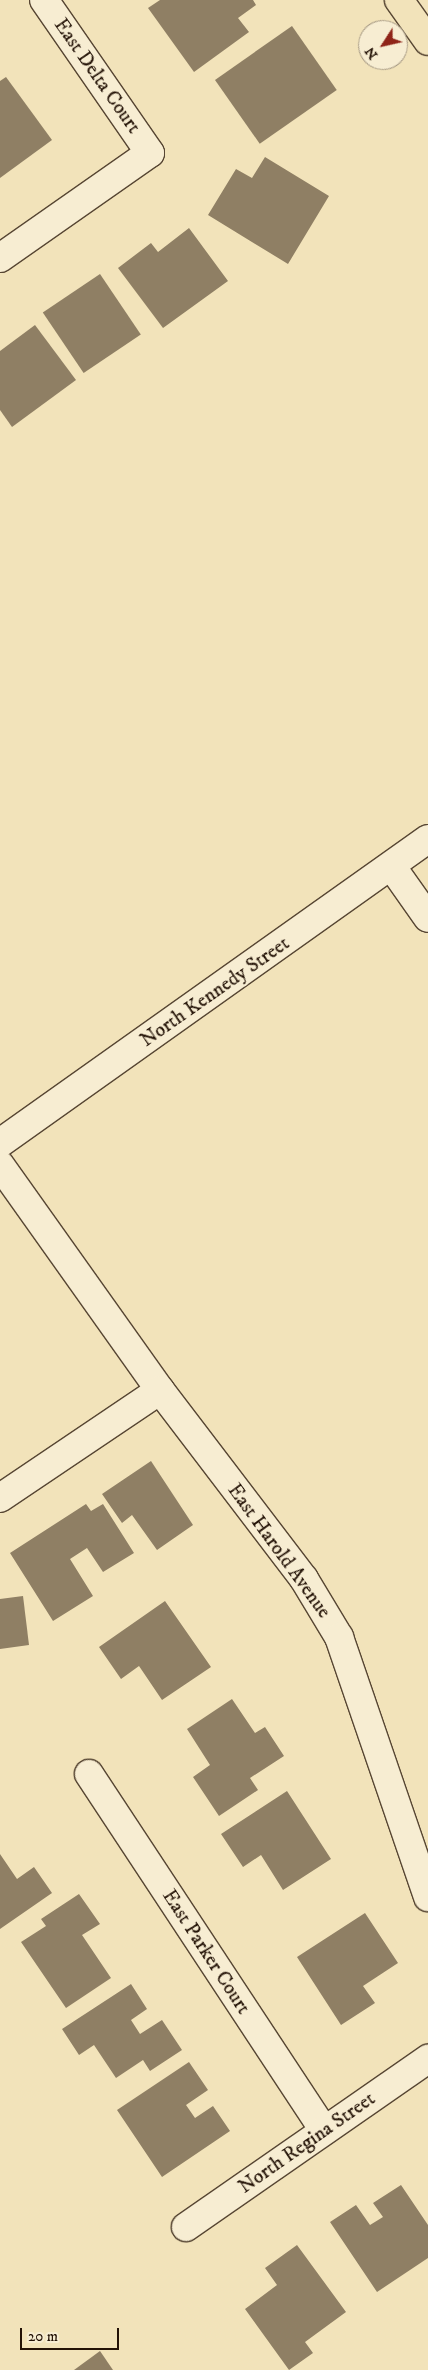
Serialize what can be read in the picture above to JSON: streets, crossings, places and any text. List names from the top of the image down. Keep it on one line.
{"streets":{"street":["East Delta Court","North Kennedy Street","East Harold Avenue","East Parker Court","North Regina Street"]},"crossings":[["East Parker Court","North Regina Street"]],"scale_bar":"20 m","north":"bottom left"}
